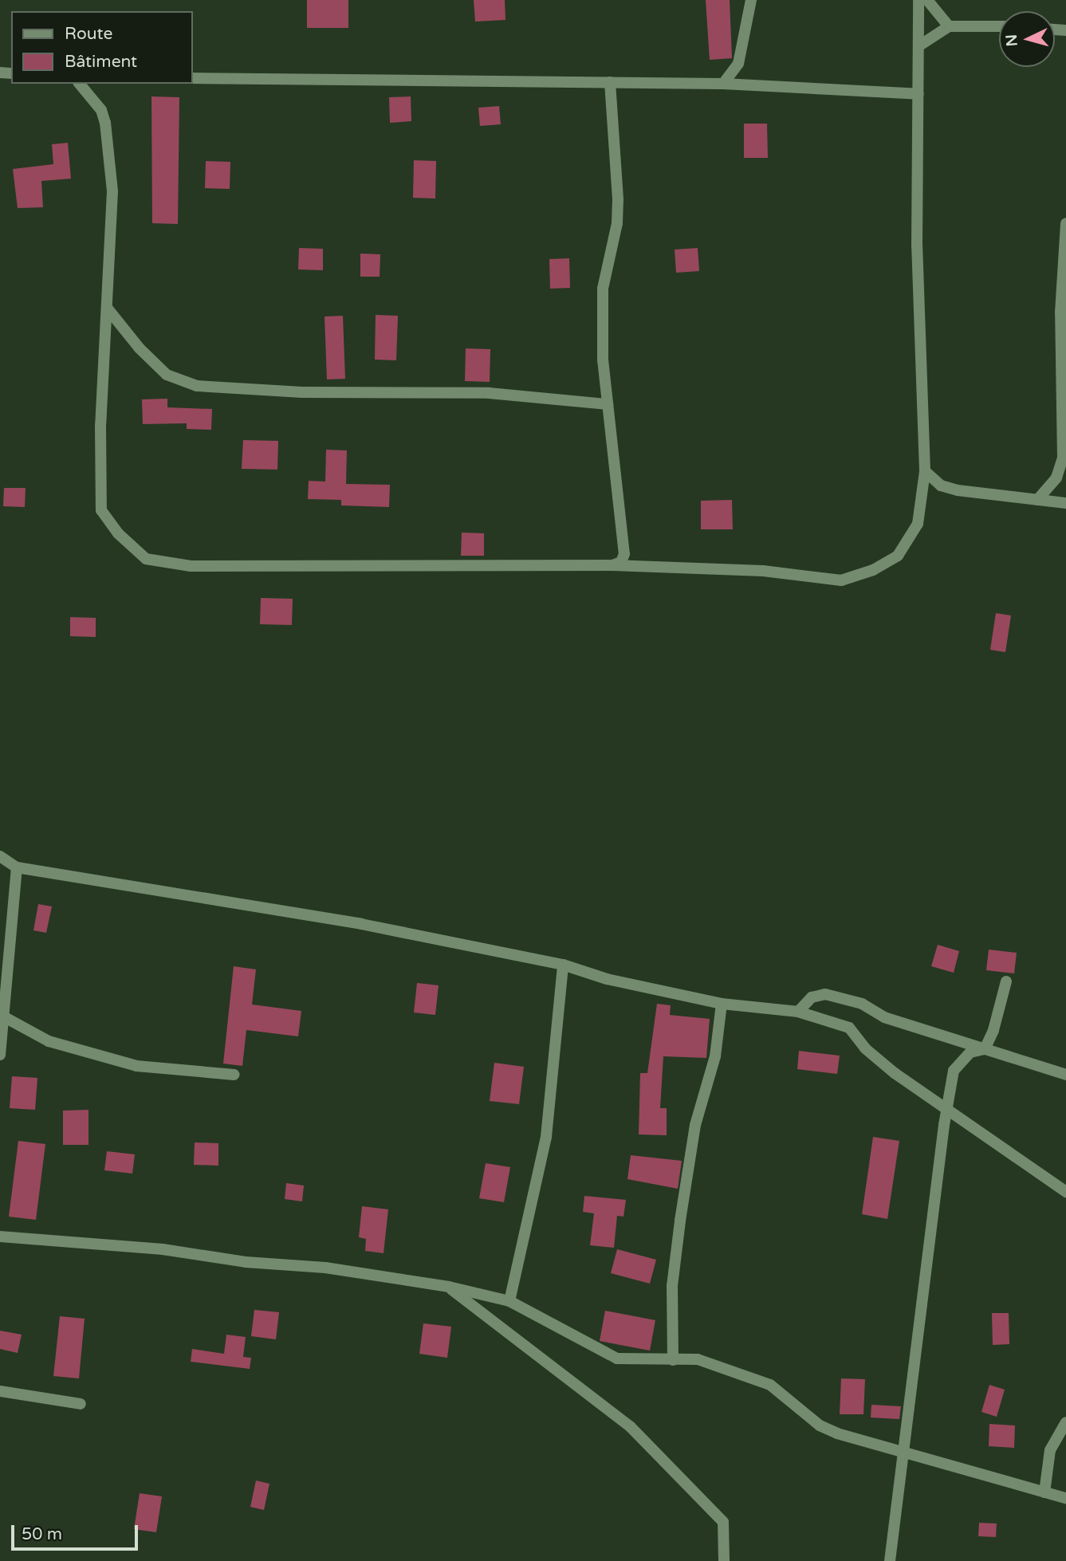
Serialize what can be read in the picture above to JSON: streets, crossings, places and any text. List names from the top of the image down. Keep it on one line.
{"legend":["Route","Bâtiment"],"scale_bar":"50 m","north":"left"}
